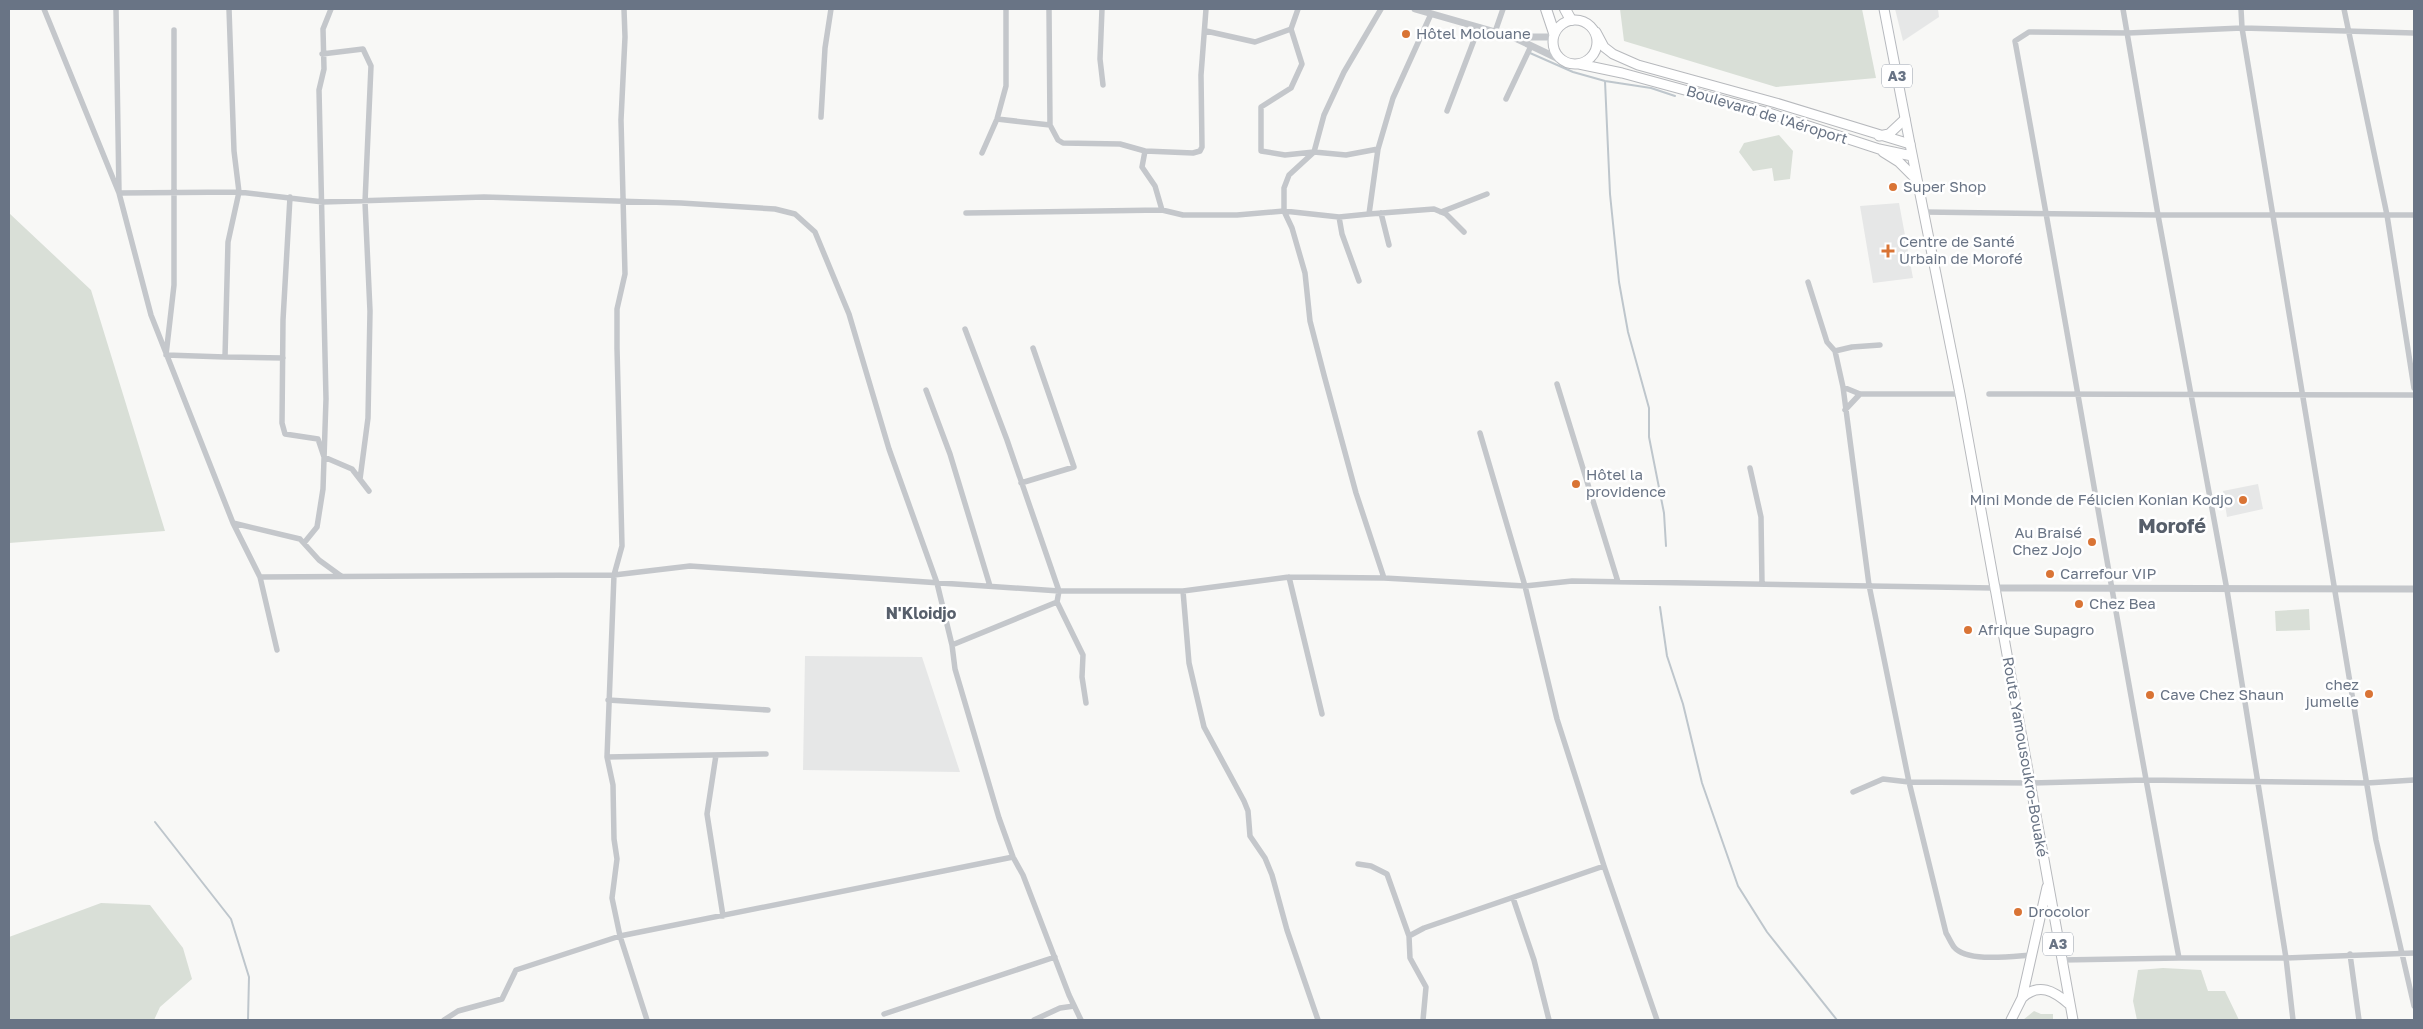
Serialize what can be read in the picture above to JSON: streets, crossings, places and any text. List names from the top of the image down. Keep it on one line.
{"streets":{"main road":["A3","Boulevard de l'Aéroport","Route Yamousoukro-Bouaké"]},"crossings":[["A3","Route Yamousoukro-Bouaké"],["Boulevard de l'Aéroport","Route Yamousoukro-Bouaké"]],"districts":["Morofé","N'Kloidjo"],"places":{"other":["Hôtel Molouane","Super Shop","Hôtel la providence","Mini Monde de Félicien Konian Kodjo","Au Braisé Chez Jojo","Carrefour VIP","Chez Bea","Afrique Supagro","chez jumelle","Cave Chez Shaun","Drocolor"],"health":["Centre de Santé Urbain de Morofé"]}}
